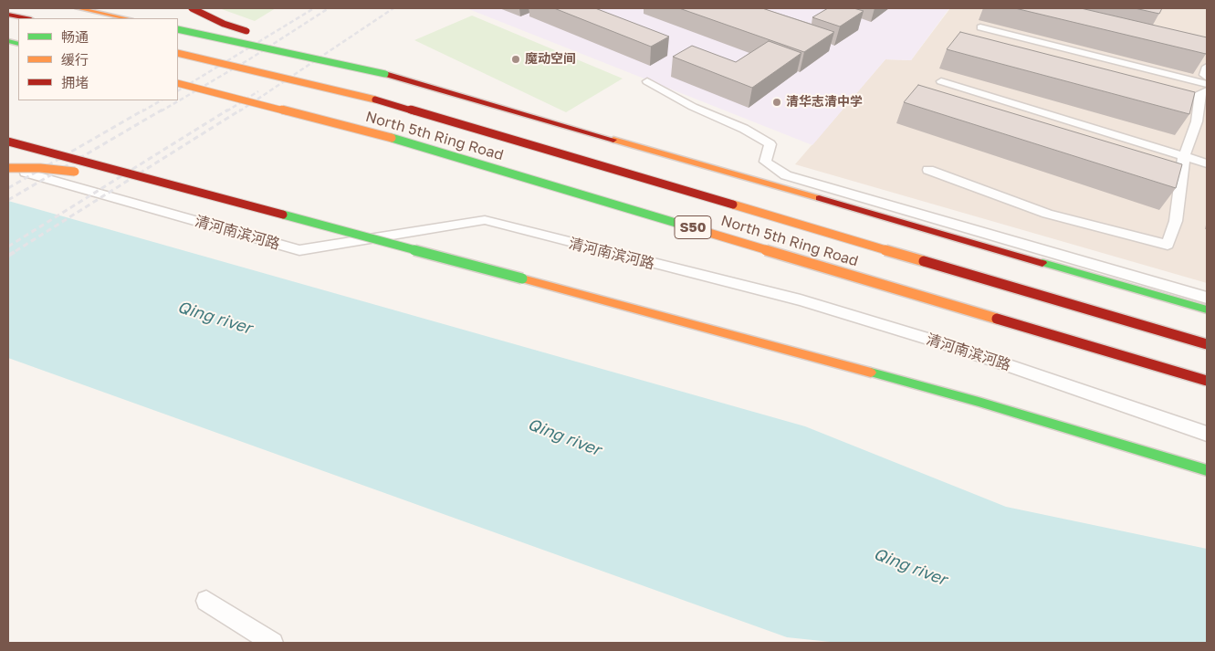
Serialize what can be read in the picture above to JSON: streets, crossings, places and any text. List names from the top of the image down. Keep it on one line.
{"streets":{"highway":["North 5th Ring Road","S50"],"lane":["清河南滨河路"]},"water":["Qing river"],"places":["魔动空间","清华志清中学"],"legend":["畅通","缓行","拥堵"]}
